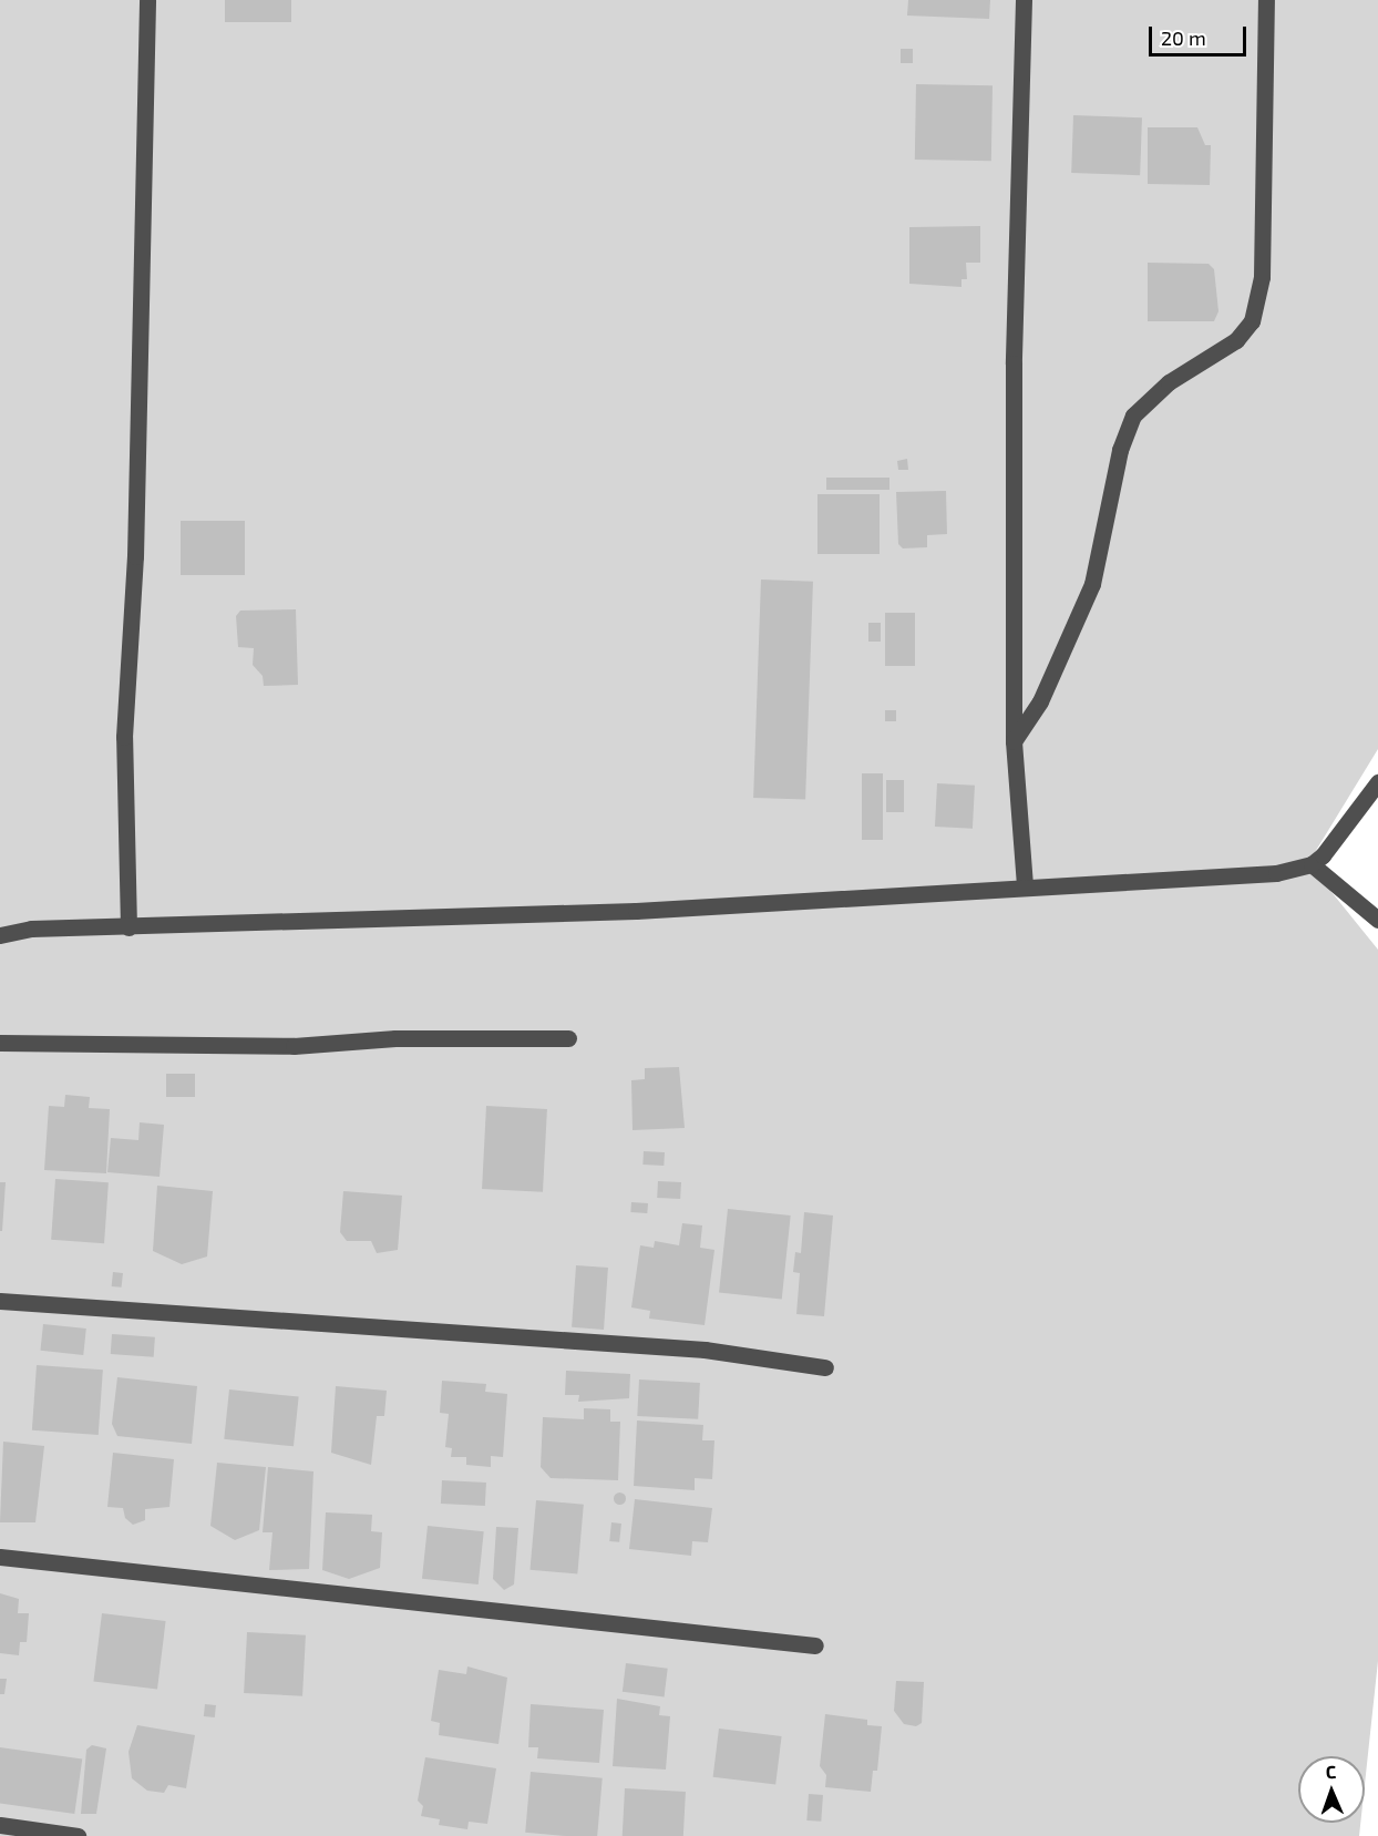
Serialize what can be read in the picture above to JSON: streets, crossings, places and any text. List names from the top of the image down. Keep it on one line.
{"scale_bar":"20 m","north":"top"}
